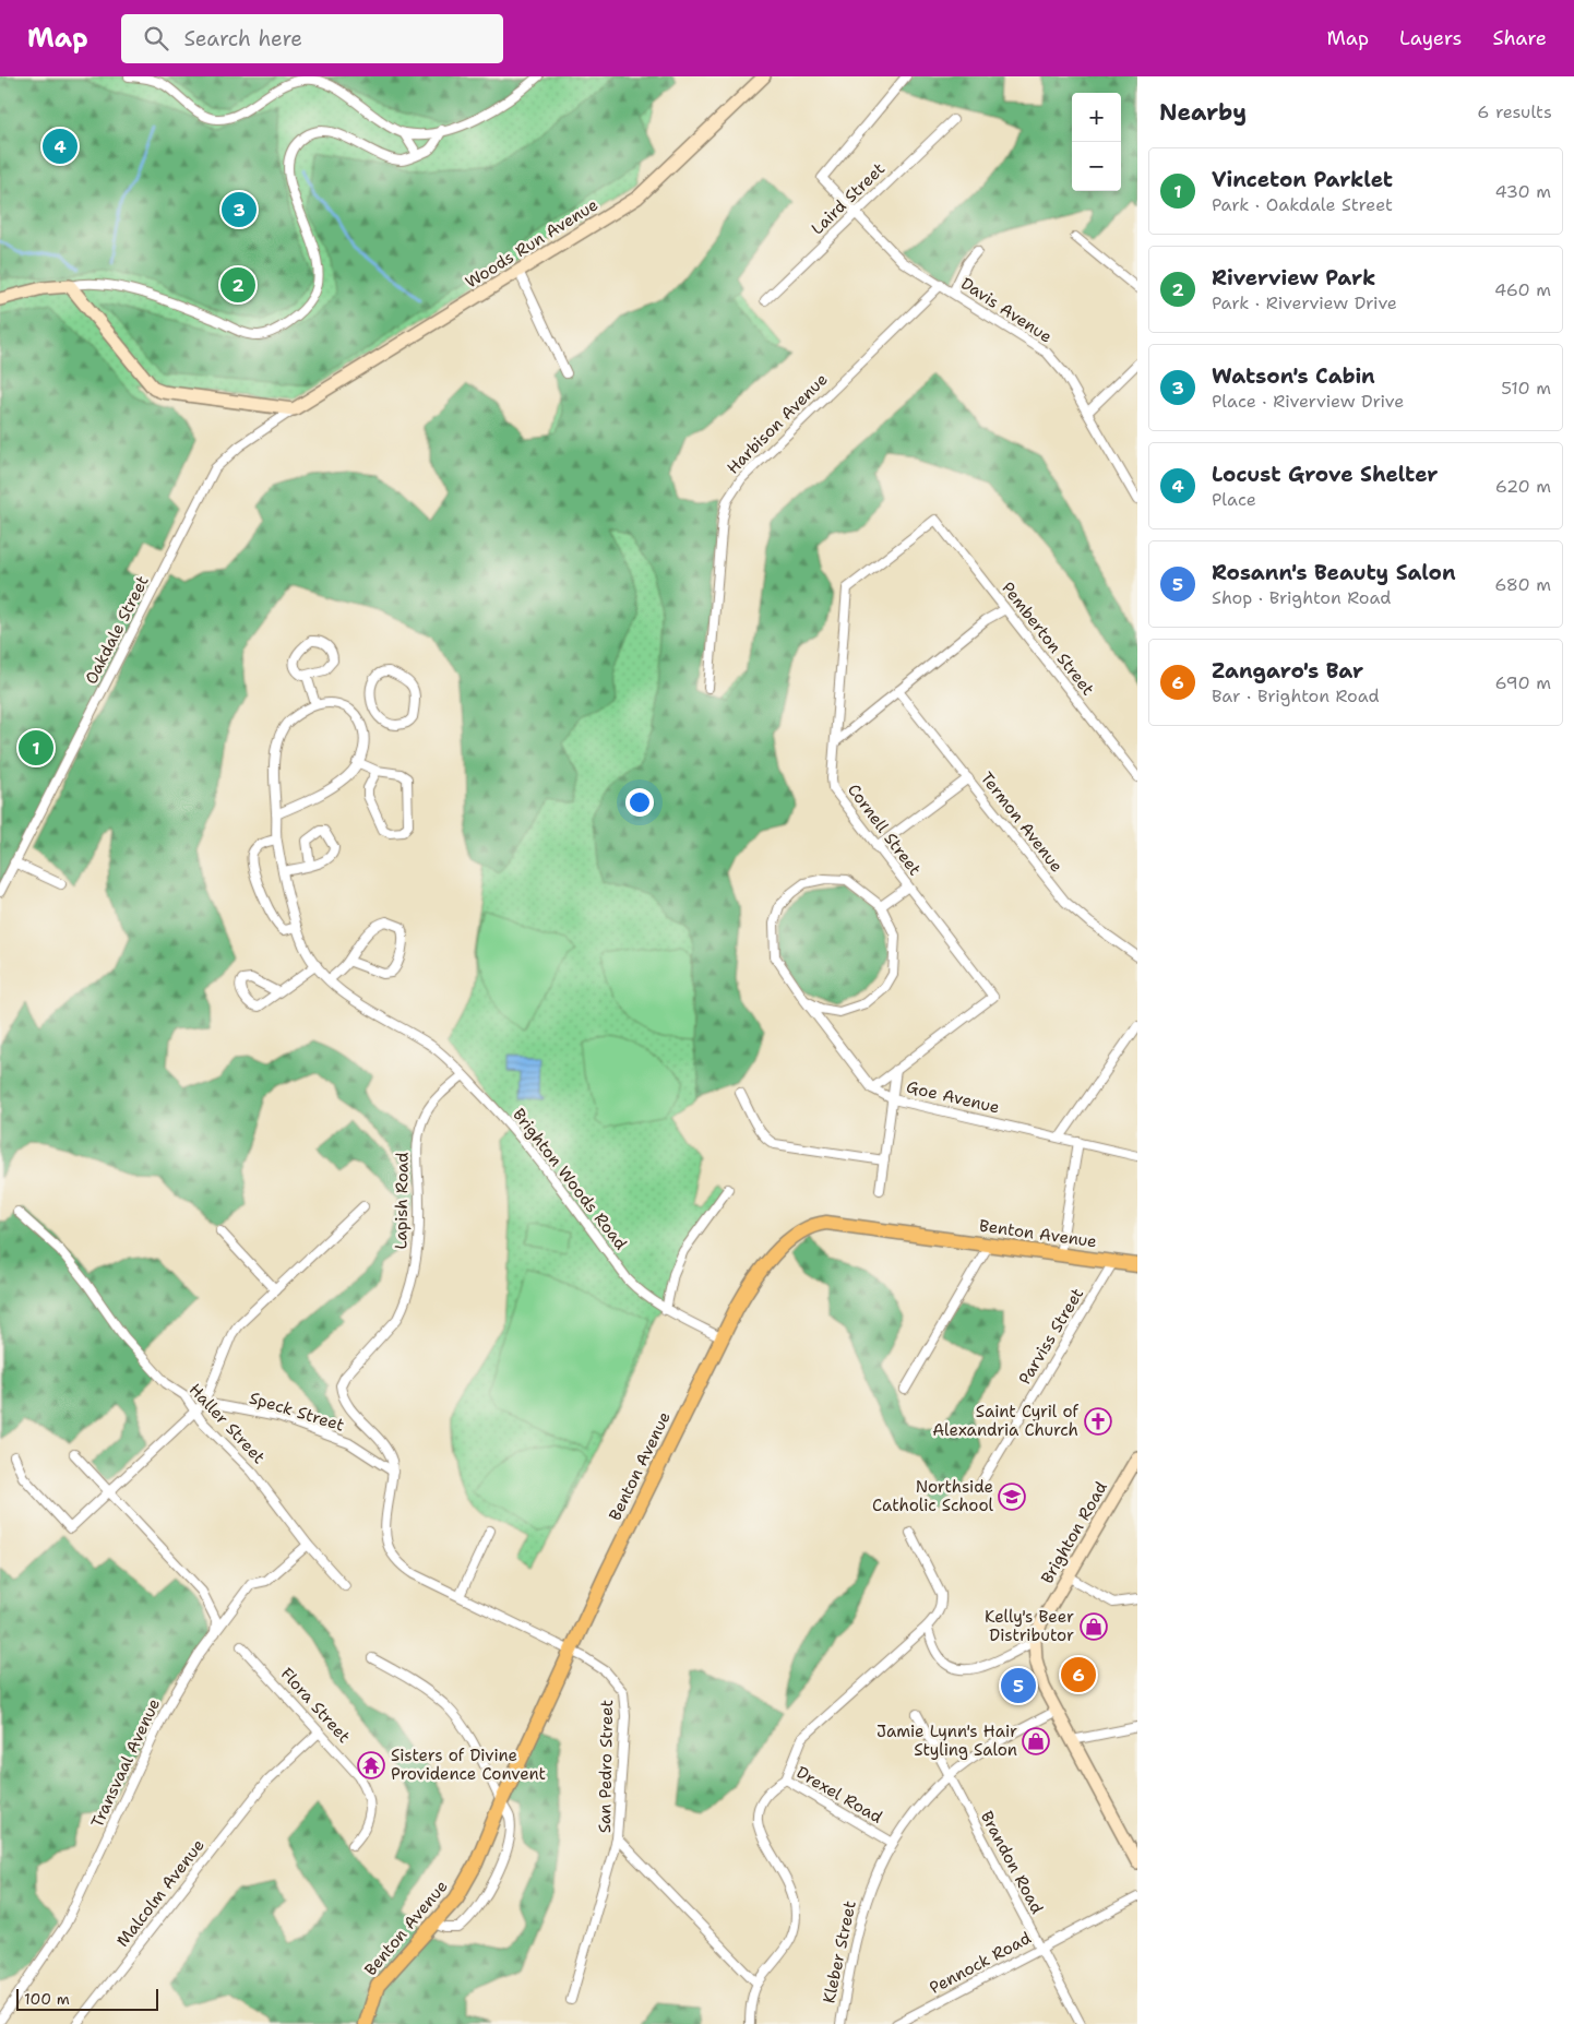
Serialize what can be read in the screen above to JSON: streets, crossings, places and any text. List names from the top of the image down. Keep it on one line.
{"streets":{"main road":["Benton Avenue"],"street":["Laird Street","Woods Run Avenue","Davis Avenue","Harbison Avenue","Oakdale Street","Pemberton Street","Termon Avenue","Cornell Street","Goe Avenue","Brighton Woods Road","Lapish Road","Parviss Street","Speck Street","Haller Street","Brighton Road","Flora Street","Transvaal Avenue","San Pedro Street","Drexel Road","Brandon Road","Malcolm Avenue","Kleber Street","Pennock Road"]},"crossings":[["Laird Street","Davis Avenue"],["Woods Run Avenue","Oakdale Street"],["Davis Avenue","Harbison Avenue"],["Pemberton Street","Cornell Street"],["Brighton Woods Road","Lapish Road"],["Brighton Woods Road","Benton Avenue"],["Lapish Road","Benton Avenue"],["Lapish Road","Speck Street"],["Lapish Road","San Pedro Street"],["Benton Avenue","Parviss Street"],["Benton Avenue","San Pedro Street"],["Haller Street","Transvaal Avenue"],["Brighton Road","Kleber Street"],["Flora Street","Malcolm Avenue"],["San Pedro Street","Drexel Road"],["Drexel Road","Kleber Street"],["Brandon Road","Kleber Street"],["Brandon Road","Pennock Road"]],"places":{"church":["Saint Cyril of Alexandria Church"],"school or university":["Northside Catholic School"],"shop":["Kelly's Beer Distributor","Jamie Lynn's Hair Styling Salon"],"temple":["Sisters of Divine Providence Convent"]},"scale_bar":"100 m","page":{"header":"Map","search":"Search here","nav":["Map","Layers","Share"],"heading":["Nearby","6 results"],"map_buttons":["+","−"],"pins":["4","3","2","1","6","5"],"list":[{"mark":"1","name":"Vinceton Parklet","note":"Park · Oakdale Street","value":"430 m"},{"mark":"2","name":"Riverview Park","note":"Park · Riverview Drive","value":"460 m"},{"mark":"3","name":"Watson's Cabin","note":"Place · Riverview Drive","value":"510 m"},{"mark":"4","name":"Locust Grove Shelter","note":"Place","value":"620 m"},{"mark":"5","name":"Rosann's Beauty Salon","note":"Shop · Brighton Road","value":"680 m"},{"mark":"6","name":"Zangaro's Bar","note":"Bar · Brighton Road","value":"690 m"}],"scale":"100 m"}}
